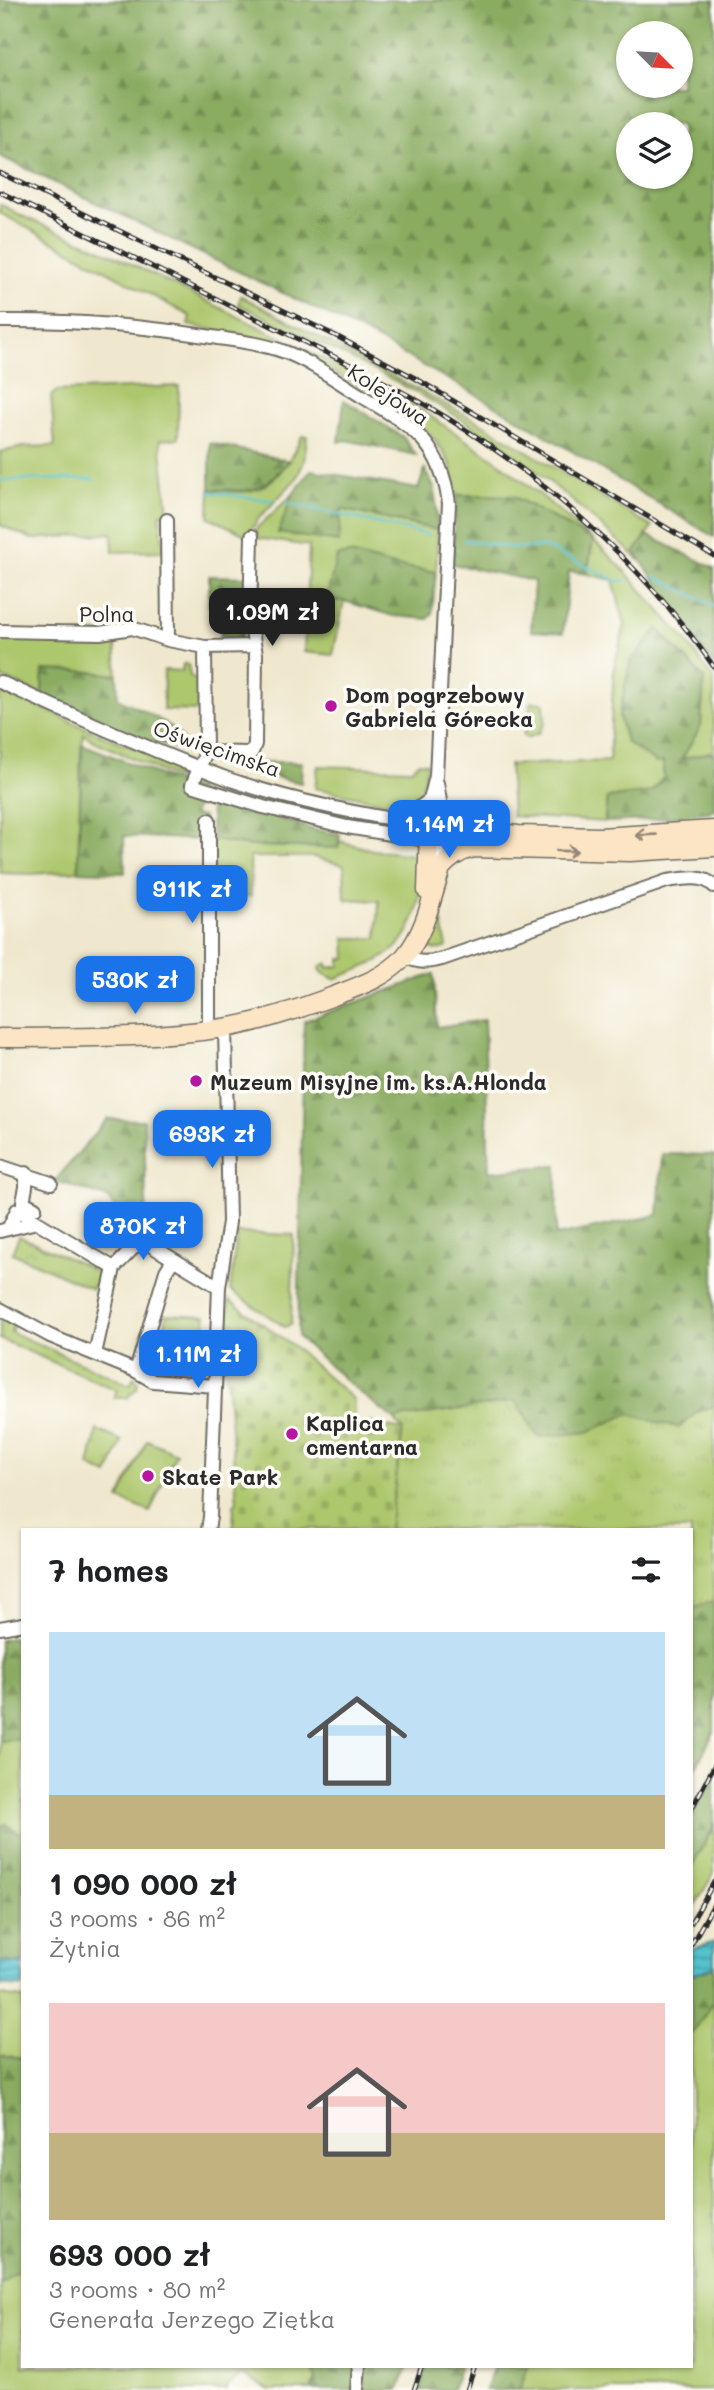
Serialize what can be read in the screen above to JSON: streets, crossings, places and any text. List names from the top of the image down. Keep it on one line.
{"streets":{"main road":["Oświęcimska"],"street":["Kolejowa","Polna"]},"crossings":[["Kolejowa","Oświęcimska"]],"places":["Dom pogrzebowy Gabriela Górecka","Muzeum Misyjne im. ks.A.Hlonda","Kaplica cmentarna","Skate Park"],"north":"bottom right","page":{"price":["1.09M zł","1.14M zł","911K zł","530K zł","693K zł","870K zł","1.11M zł"],"heading":"7 homes","list":[{"name":"1 090 000 zł","note":"3 rooms · 86 m² · Żytnia"},{"name":"693 000 zł","note":"3 rooms · 80 m² · Generała Jerzego Ziętka"}]}}
